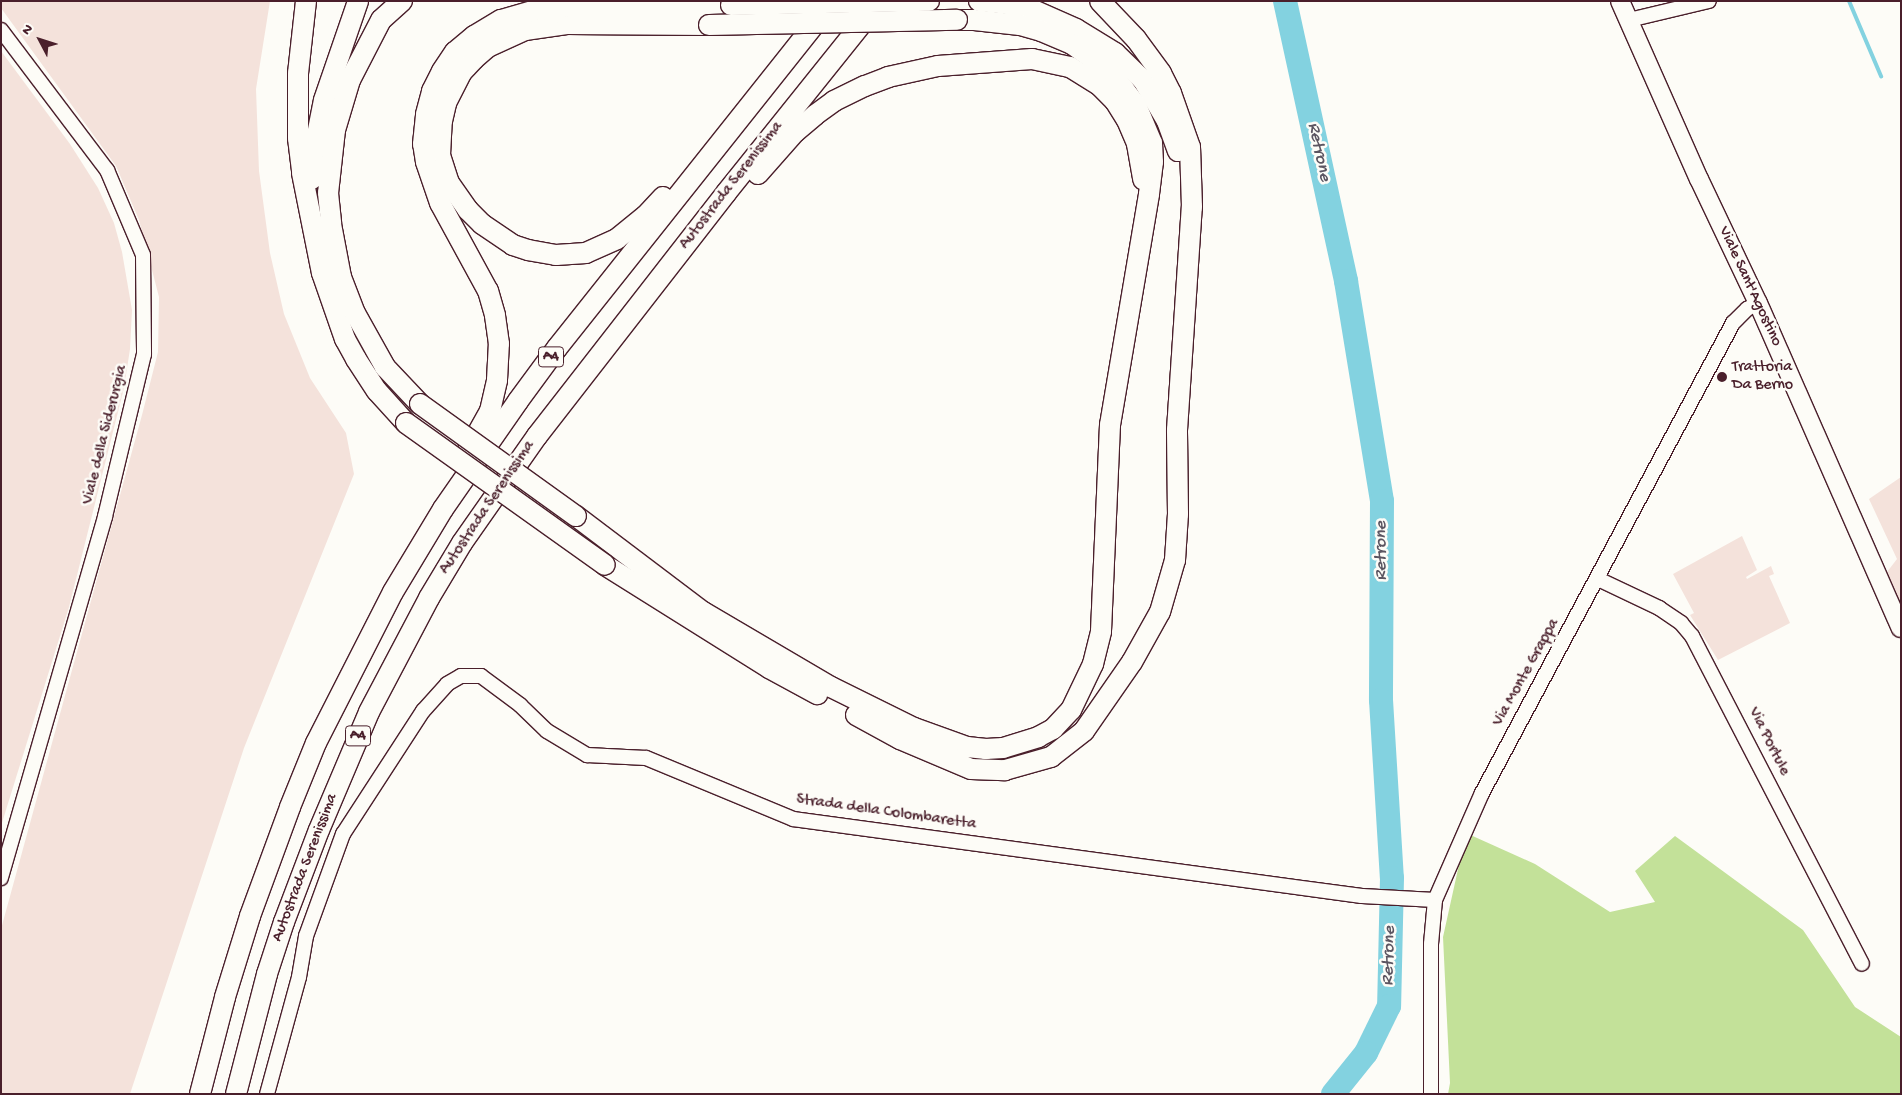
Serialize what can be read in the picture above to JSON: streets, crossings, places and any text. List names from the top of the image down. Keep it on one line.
{"streets":{"highway":["Autostrada Serenissima","A4"],"main road":["Viale Sant'Agostino"],"street":["Viale della Siderurgia","Via Monte Grappa","Via Portule","Strada della Colombaretta"]},"crossings":[["Viale Sant'Agostino","Via Monte Grappa"],["Via Monte Grappa","Via Portule"],["Via Monte Grappa","Strada della Colombaretta"]],"water":["Retrone"],"places":["Trattoria Da Berno"],"north":"top left"}
